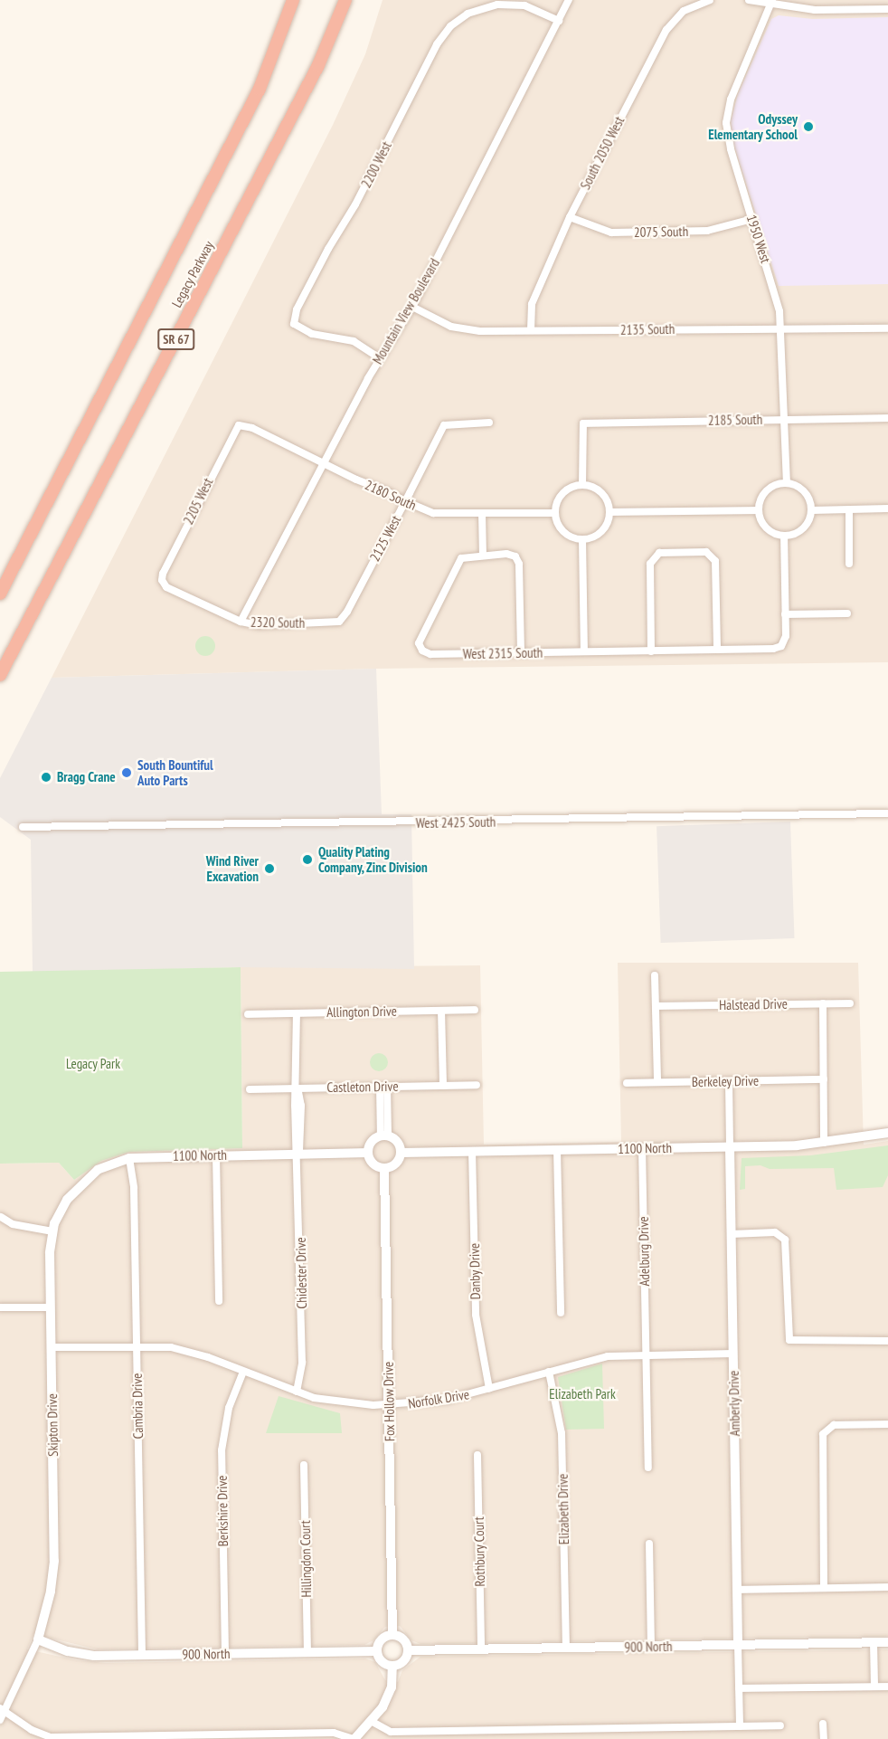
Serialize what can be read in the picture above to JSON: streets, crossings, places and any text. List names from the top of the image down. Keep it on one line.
{"streets":{"highway":["Legacy Parkway","SR 67"],"street":["South 2050 West","2200 West","2075 South","1950 West","Mountain View Boulevard","2135 South","2185 South","2180 South","2205 West","2125 West","2320 South","West 2315 South","West 2425 South","Halstead Drive","Allington Drive","Berkeley Drive","Castleton Drive","1100 North","Adelburg Drive","Danby Drive","Chidester Drive","Norfolk Drive","Fox Hollow Drive","Amberly Drive","Cambria Drive","Skipton Drive","Elizabeth Drive","Berkshire Drive","Rothbury Court","Hillingdon Court","900 North"]},"crossings":[["South 2050 West","2075 South"],["South 2050 West","2135 South"],["2200 West","Mountain View Boulevard"],["2075 South","1950 West"],["1950 West","2135 South"],["1950 West","2185 South"],["Mountain View Boulevard","2135 South"],["Mountain View Boulevard","2180 South"],["Mountain View Boulevard","2320 South"],["2185 South","2180 South"],["2180 South","2205 West"],["2180 South","2125 West"],["2205 West","2320 South"],["2125 West","2320 South"],["Allington Drive","Chidester Drive"],["Berkeley Drive","Amberly Drive"],["Castleton Drive","Chidester Drive"],["1100 North","Adelburg Drive"],["1100 North","Danby Drive"],["1100 North","Chidester Drive"],["1100 North","Fox Hollow Drive"],["1100 North","Amberly Drive"],["1100 North","Cambria Drive"],["1100 North","Skipton Drive"],["Adelburg Drive","Norfolk Drive"],["Danby Drive","Norfolk Drive"],["Chidester Drive","Norfolk Drive"],["Norfolk Drive","Fox Hollow Drive"],["Norfolk Drive","Amberly Drive"],["Norfolk Drive","Cambria Drive"],["Norfolk Drive","Skipton Drive"],["Norfolk Drive","Elizabeth Drive"],["Norfolk Drive","Berkshire Drive"],["Fox Hollow Drive","900 North"],["Amberly Drive","900 North"],["Cambria Drive","Skipton Drive"],["Cambria Drive","900 North"],["Skipton Drive","900 North"],["Elizabeth Drive","900 North"],["Berkshire Drive","900 North"],["Rothbury Court","900 North"],["Hillingdon Court","900 North"]],"parks":["Legacy Park","Elizabeth Park"],"places":["Odyssey Elementary School","South Bountiful Auto Parts","Bragg Crane","Quality Plating Company, Zinc Division","Wind River Excavation"]}
